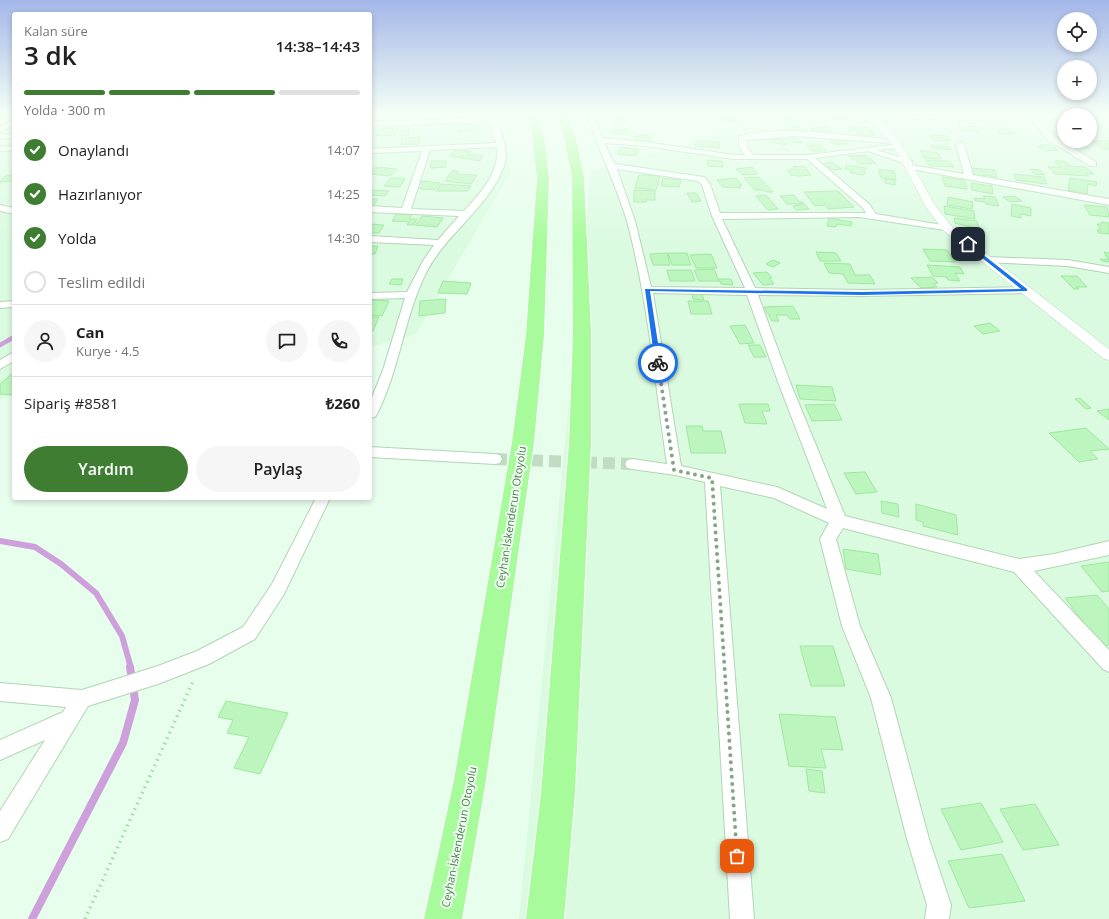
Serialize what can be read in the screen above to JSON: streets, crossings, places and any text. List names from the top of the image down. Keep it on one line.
{"streets":{"highway":["Ceyhan-İskenderun Otoyolu"]},"page":{"map_buttons":["+","−"],"heading":["3 dk","Kalan süre","14:38–14:43"],"panel":["Can","Kurye · 4.5","Sipariş #8581","₺260"],"bar":"Yolda · 300 m","list":[["Onaylandı","14:07"],["Hazırlanıyor","14:25"],["Yolda","14:30"],"Teslim edildi"],"buttons":["Yardım","Paylaş"]}}
